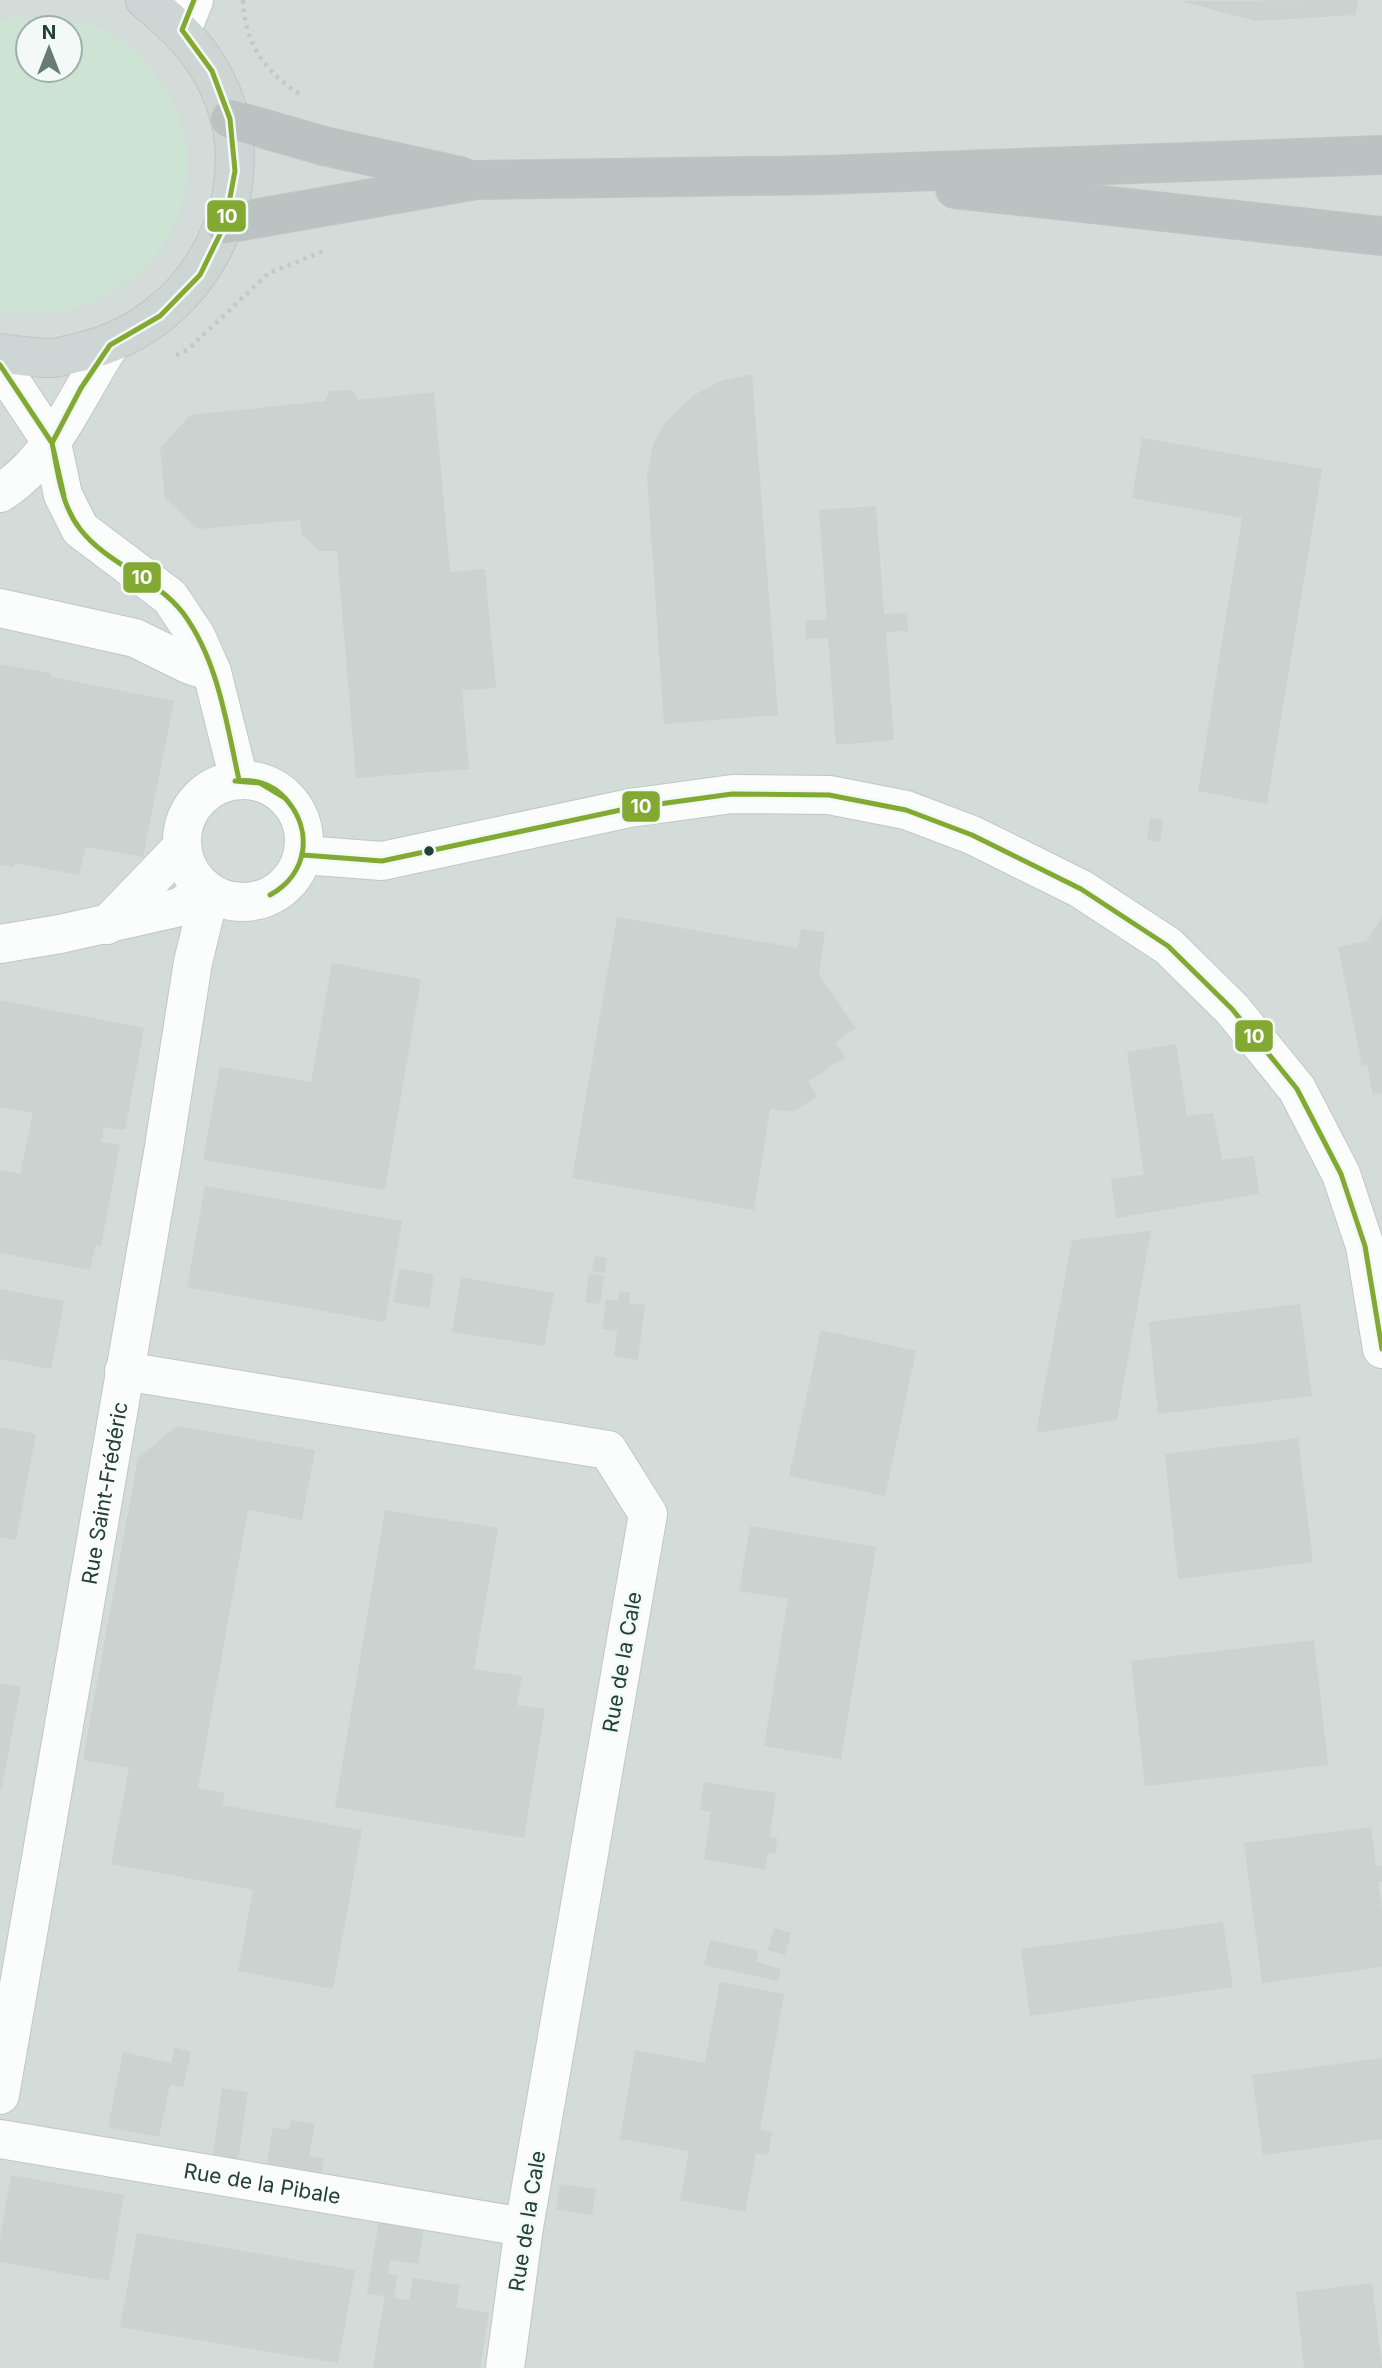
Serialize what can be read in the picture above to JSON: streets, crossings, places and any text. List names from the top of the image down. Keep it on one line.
{"streets":{"street":["Rue Saint-Frédéric","Rue de la Cale","Rue de la Pibale"]},"crossings":[["Rue Saint-Frédéric","Rue de la Cale"],["Rue de la Cale","Rue de la Pibale"]],"lines":["transit line 10"],"north":"top"}
